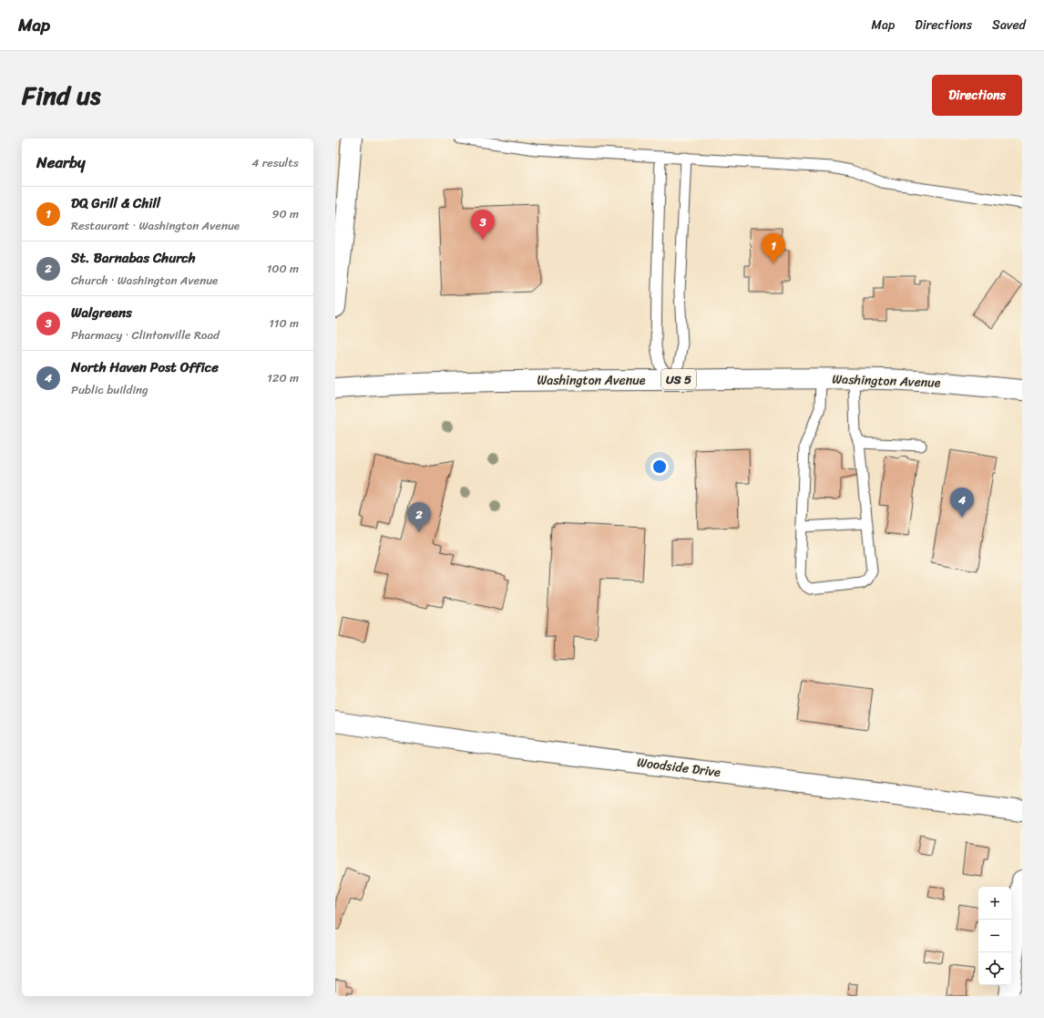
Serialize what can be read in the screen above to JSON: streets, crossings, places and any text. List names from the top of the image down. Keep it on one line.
{"streets":{"main road":["US 5","Washington Avenue","Woodside Drive"]},"page":{"header":"Map","nav":["Map","Directions","Saved"],"title":"Find us","buttons":"Directions","heading":["Nearby","4 results"],"list":[{"mark":"1","name":"DQ Grill & Chill","note":"Restaurant · Washington Avenue","value":"90 m"},{"mark":"2","name":"St. Barnabas Church","note":"Church · Washington Avenue","value":"100 m"},{"mark":"3","name":"Walgreens","note":"Pharmacy · Clintonville Road","value":"110 m"},{"mark":"4","name":"North Haven Post Office","note":"Public building","value":"120 m"}],"pins":["3","1","4","2"],"map_buttons":["+","−"]}}
